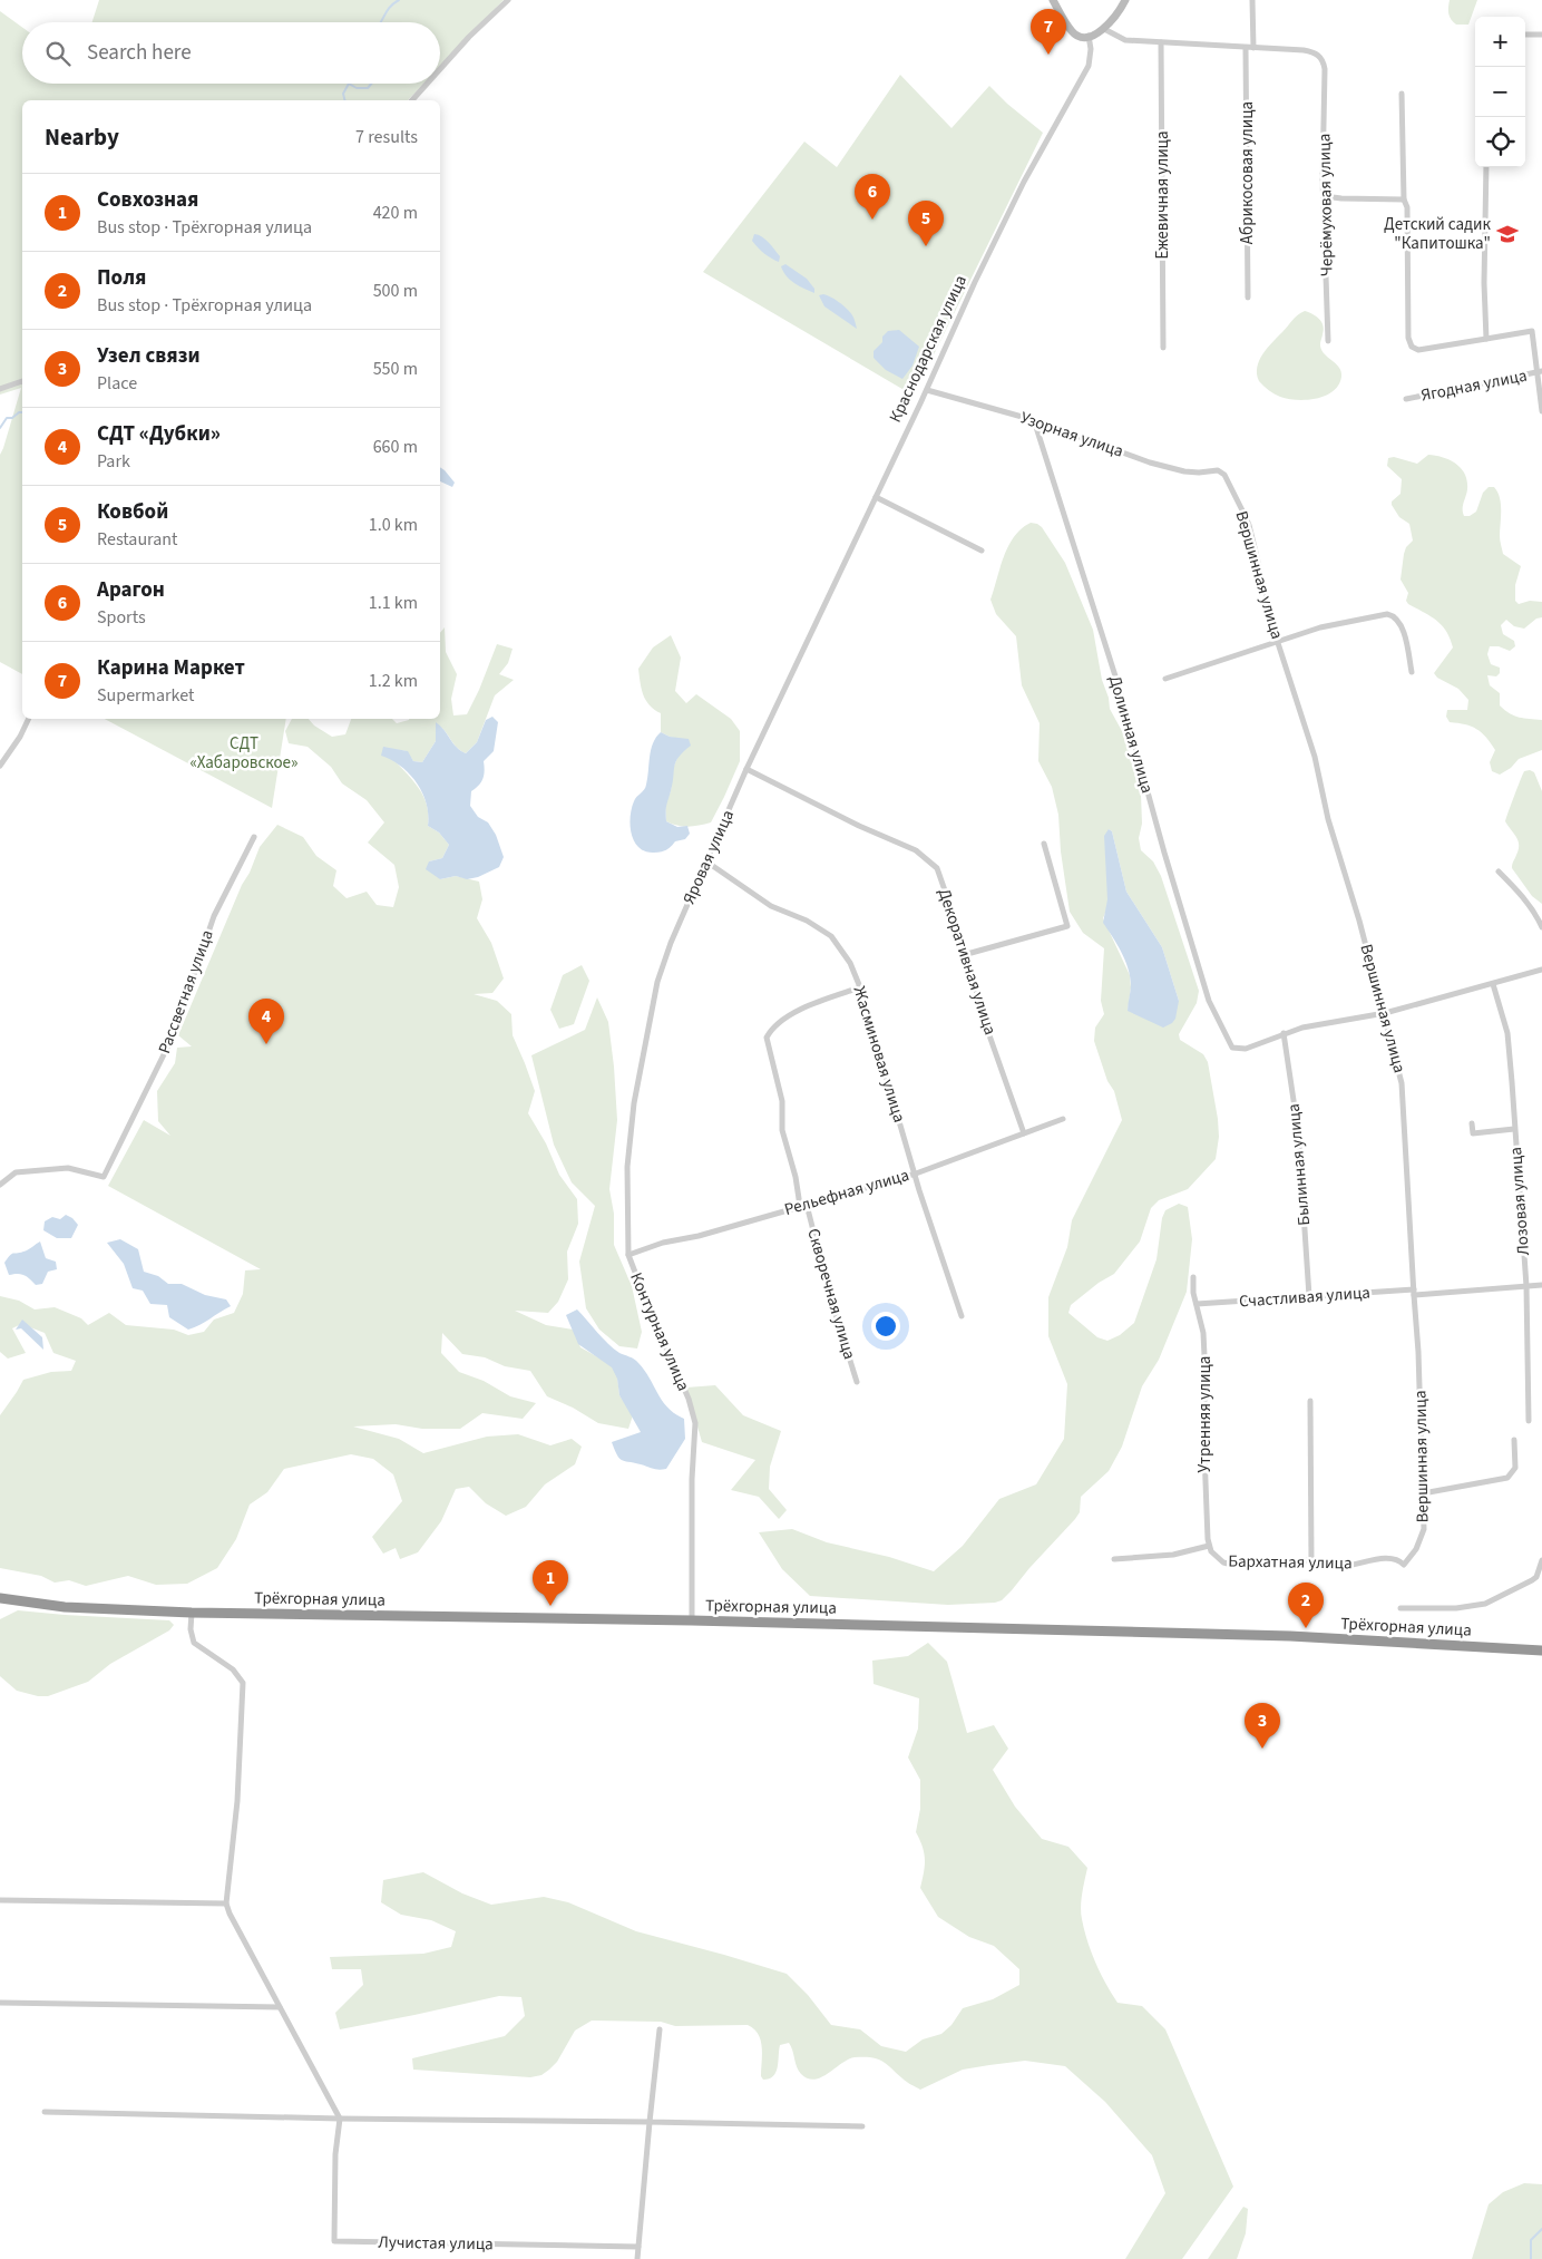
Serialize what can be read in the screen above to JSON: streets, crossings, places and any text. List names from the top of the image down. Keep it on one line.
{"streets":{"highway":["Трёхгорная улица"],"street":["Абрикосовая улица","Ежевичная улица","Черёмуховая улица","Краснодарская улица","Ягодная улица","Узорная улица","Вершинная улица","Долинная улица","Яровая улица","Декоративная улица","Рассветная улица","Жасминовая улица","Былинная улица","Рельефная улица","Лозовая улица","Скворечная улица","Счастливая улица","Контурная улица","Утренняя улица","Бархатная улица","Лучистая улица"]},"crossings":[["Краснодарская улица","Узорная улица"],["Краснодарская улица","Яровая улица"],["Узорная улица","Вершинная улица"],["Узорная улица","Долинная улица"],["Вершинная улица","Счастливая улица"],["Вершинная улица","Бархатная улица"],["Долинная улица","Былинная улица"],["Яровая улица","Декоративная улица"],["Яровая улица","Жасминовая улица"],["Яровая улица","Контурная улица"],["Декоративная улица","Рельефная улица"],["Жасминовая улица","Рельефная улица"],["Жасминовая улица","Скворечная улица"],["Былинная улица","Счастливая улица"],["Рельефная улица","Скворечная улица"],["Рельефная улица","Контурная улица"],["Лозовая улица","Счастливая улица"],["Счастливая улица","Утренняя улица"],["Контурная улица","Трёхгорная улица"],["Утренняя улица","Бархатная улица"]],"parks":["СДТ «Хабаровское»"],"places":{"school or university":["Детский садик \"Капитошка\""]},"page":{"pins":["7","6","5","4","1","2","3"],"map_buttons":["+","−"],"search":"Search here","heading":["Nearby","7 results"],"list":[{"mark":"1","name":"Совхозная","note":"Bus stop · Трёхгорная улица","value":"420 m"},{"mark":"2","name":"Поля","note":"Bus stop · Трёхгорная улица","value":"500 m"},{"mark":"3","name":"Узел связи","note":"Place","value":"550 m"},{"mark":"4","name":"СДТ «Дубки»","note":"Park","value":"660 m"},{"mark":"5","name":"Ковбой","note":"Restaurant","value":"1.0 km"},{"mark":"6","name":"Арагон","note":"Sports","value":"1.1 km"},{"mark":"7","name":"Карина Маркет","note":"Supermarket","value":"1.2 km"}]}}
